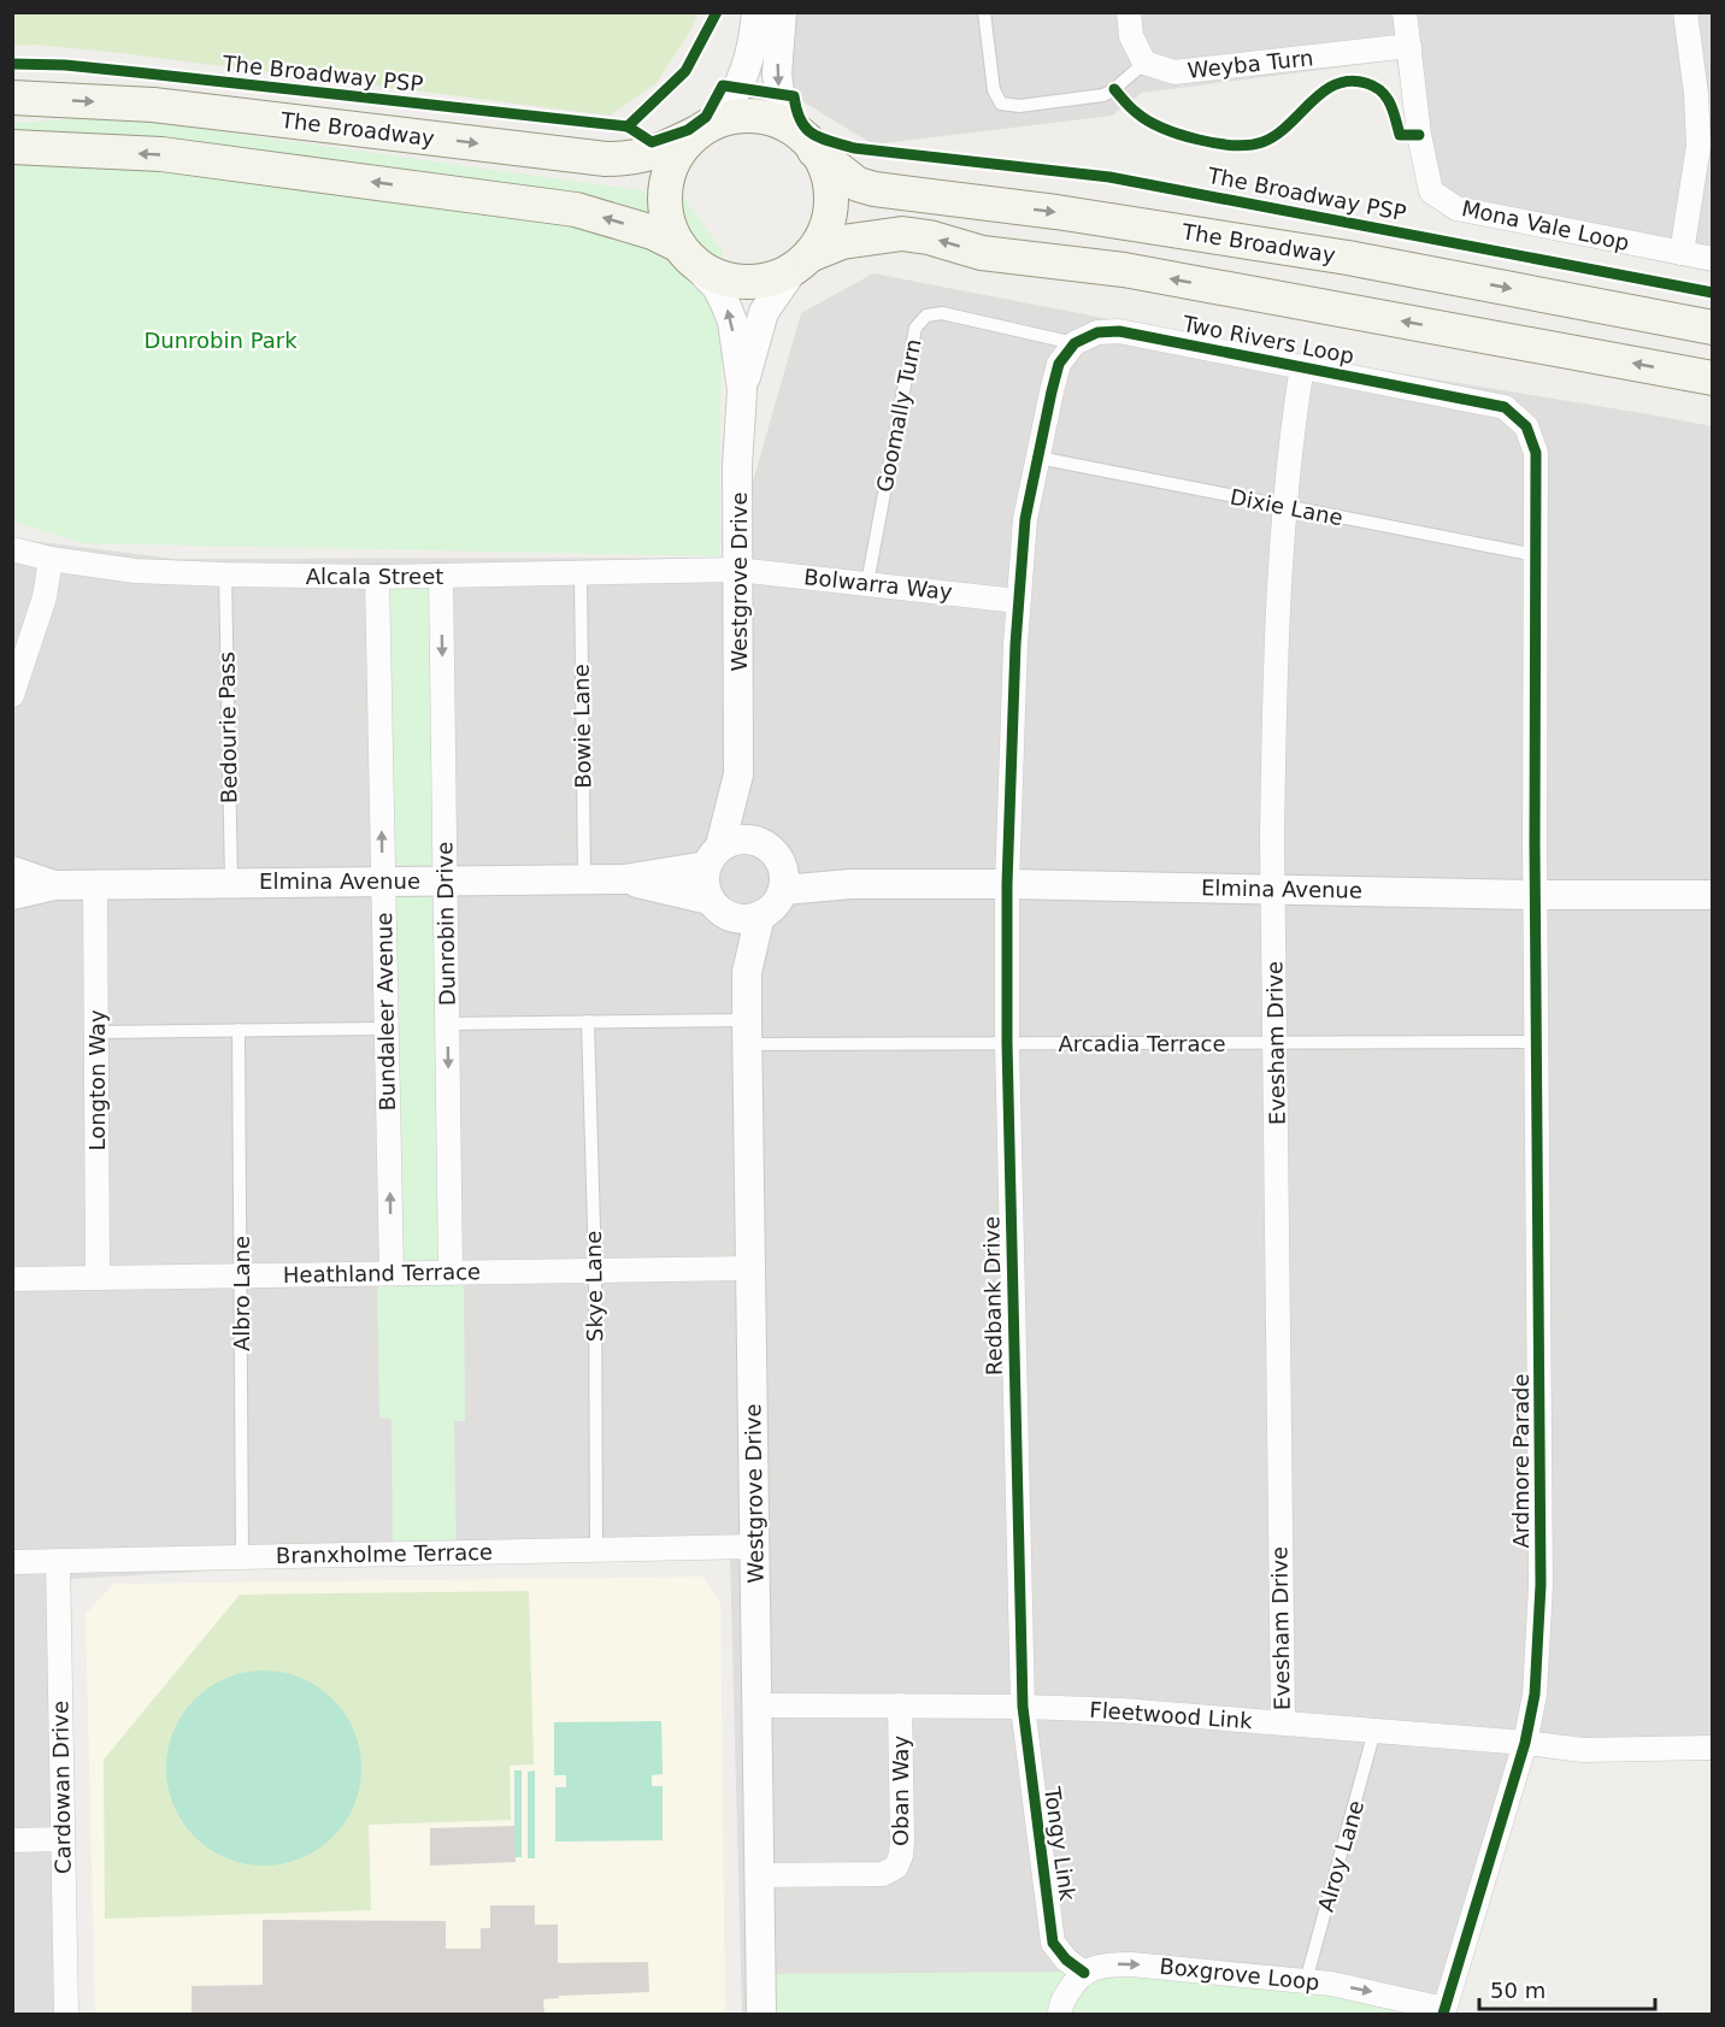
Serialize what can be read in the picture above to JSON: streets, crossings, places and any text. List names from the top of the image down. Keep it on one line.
{"streets":{"main road":["The Broadway"],"street":["Weyba Turn","Mona Vale Loop","Two Rivers Loop","Alcala Street","Westgrove Drive","Bolwarra Way","Elmina Avenue","Dunrobin Drive","Bundaleer Avenue","Evesham Drive","Longton Way","Heathland Terrace","Redbank Drive","Ardmore Parade","Branxholme Terrace","Fleetwood Link","Cardowan Drive","Oban Way","Tongy Link","Boxgrove Loop"],"lane":["Goomally Turn","Dixie Lane","Bowie Lane","Bedourie Pass","Arcadia Terrace","Skye Lane","Albro Lane","Alroy Lane"],"cycle path":["The Broadway PSP"]},"crossings":[["Weyba Turn","Mona Vale Loop"],["The Broadway","Westgrove Drive"],["Two Rivers Loop","Goomally Turn"],["Two Rivers Loop","Dixie Lane"],["Two Rivers Loop","Elmina Avenue"],["Two Rivers Loop","Evesham Drive"],["Two Rivers Loop","Ardmore Parade"],["Goomally Turn","Bolwarra Way"],["Dixie Lane","Evesham Drive"],["Alcala Street","Westgrove Drive"],["Alcala Street","Bolwarra Way"],["Alcala Street","Bowie Lane"],["Alcala Street","Bedourie Pass"],["Alcala Street","Dunrobin Drive"],["Alcala Street","Bundaleer Avenue"],["Westgrove Drive","Bolwarra Way"],["Westgrove Drive","Elmina Avenue"],["Westgrove Drive","Arcadia Terrace"],["Westgrove Drive","Heathland Terrace"],["Westgrove Drive","Branxholme Terrace"],["Westgrove Drive","Fleetwood Link"],["Westgrove Drive","Oban Way"],["Bowie Lane","Elmina Avenue"],["Bedourie Pass","Elmina Avenue"],["Elmina Avenue","Dunrobin Drive"],["Elmina Avenue","Bundaleer Avenue"],["Elmina Avenue","Evesham Drive"],["Elmina Avenue","Longton Way"],["Elmina Avenue","Redbank Drive"],["Elmina Avenue","Ardmore Parade"],["Dunrobin Drive","Heathland Terrace"],["Bundaleer Avenue","Heathland Terrace"],["Arcadia Terrace","Evesham Drive"],["Arcadia Terrace","Redbank Drive"],["Arcadia Terrace","Ardmore Parade"],["Evesham Drive","Fleetwood Link"],["Longton Way","Heathland Terrace"],["Heathland Terrace","Skye Lane"],["Heathland Terrace","Albro Lane"],["Skye Lane","Branxholme Terrace"],["Albro Lane","Branxholme Terrace"],["Redbank Drive","Fleetwood Link"],["Redbank Drive","Tongy Link"],["Ardmore Parade","Fleetwood Link"],["Ardmore Parade","Boxgrove Loop"],["Branxholme Terrace","Cardowan Drive"],["Fleetwood Link","Oban Way"],["Fleetwood Link","Tongy Link"],["Fleetwood Link","Alroy Lane"],["Tongy Link","Boxgrove Loop"],["Alroy Lane","Boxgrove Loop"]],"one_way":["Dunrobin Drive","Bundaleer Avenue","Boxgrove Loop"],"parks":["Dunrobin Park"],"scale_bar":"50 m"}
